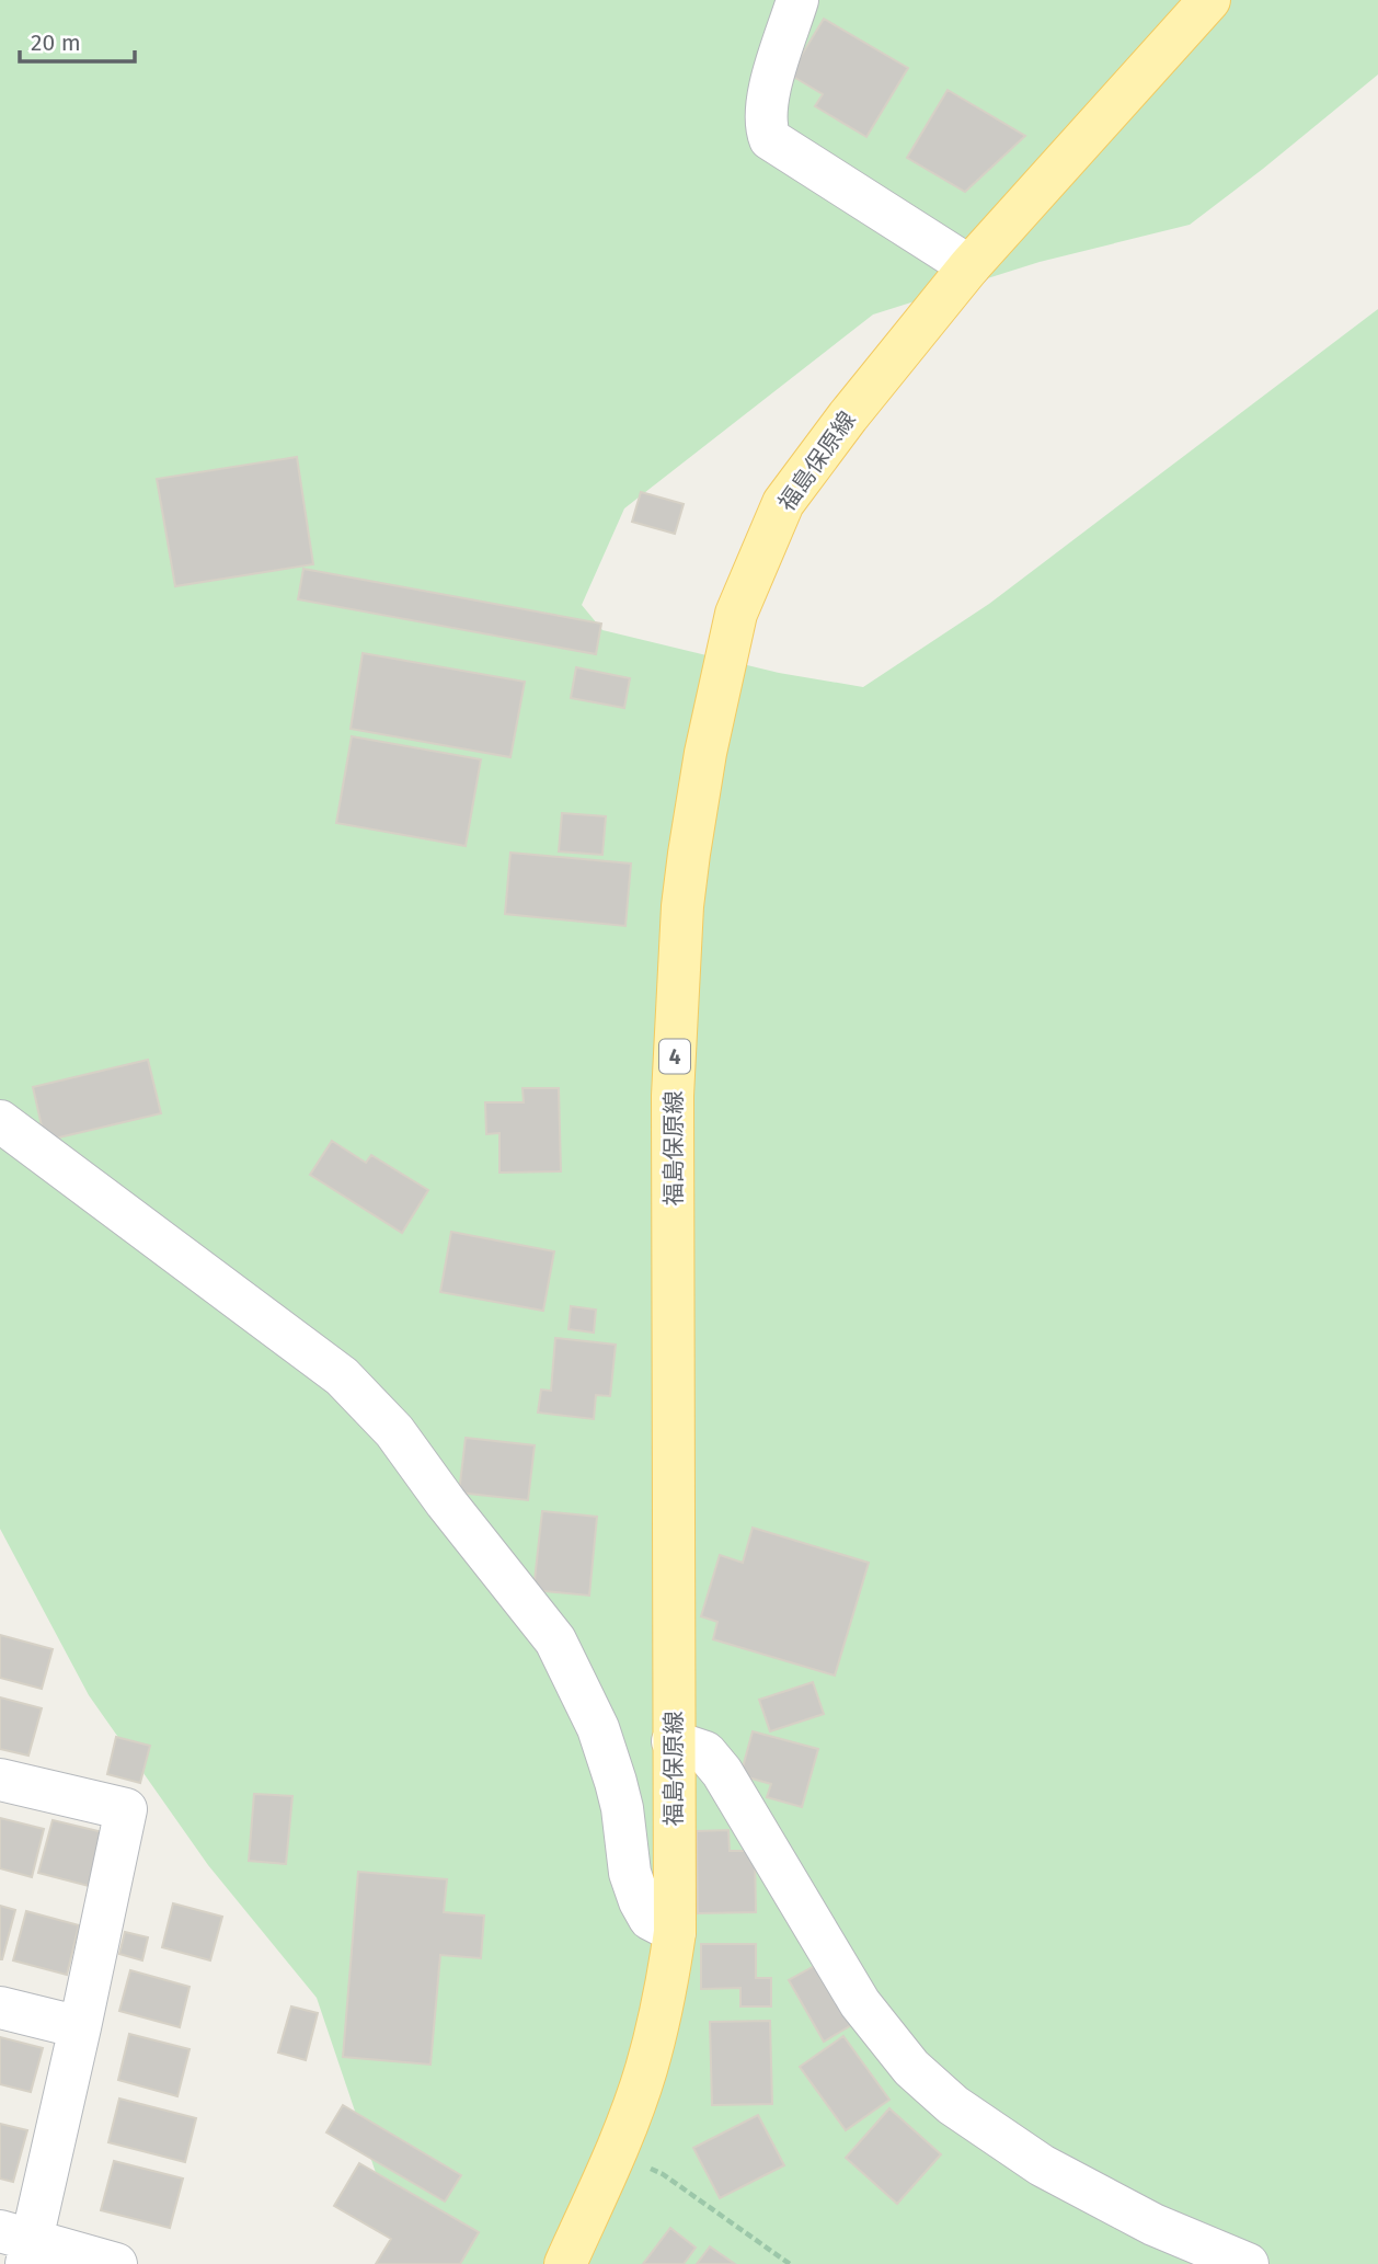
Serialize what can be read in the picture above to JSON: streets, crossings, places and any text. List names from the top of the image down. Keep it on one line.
{"streets":{"main road":["福島保原線","4"]},"scale_bar":"20 m"}
